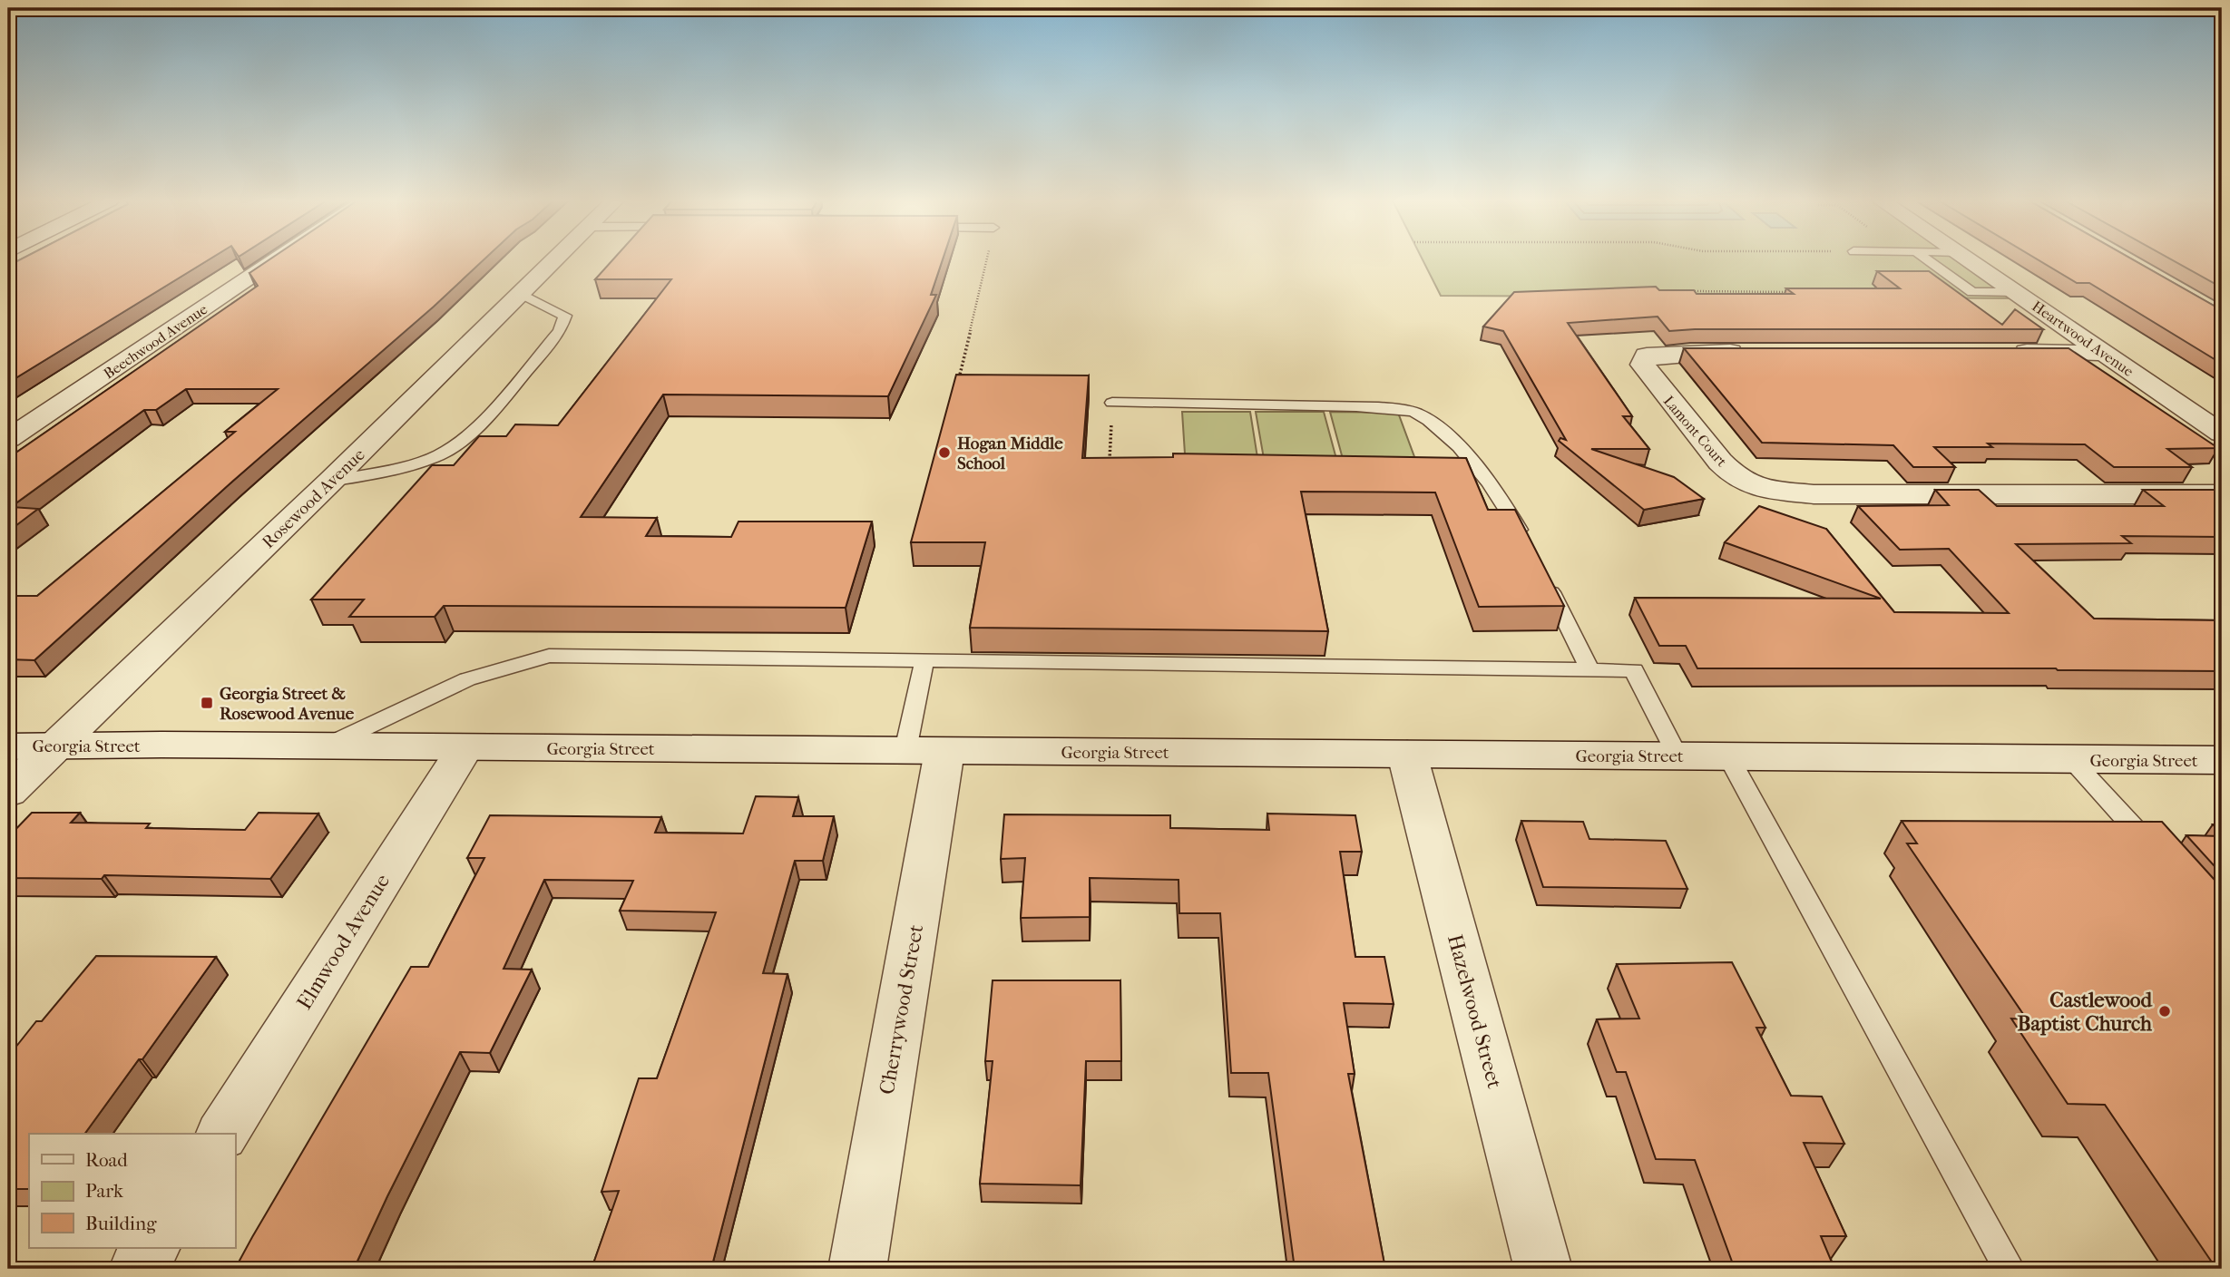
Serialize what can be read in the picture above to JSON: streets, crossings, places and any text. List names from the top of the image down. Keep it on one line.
{"streets":{"street":["Heartwood Avenue","Beechwood Avenue","Lamont Court","Rosewood Avenue","Georgia Street","Elmwood Avenue","Cherrywood Street","Hazelwood Street"]},"crossings":[["Rosewood Avenue","Georgia Street"],["Georgia Street","Elmwood Avenue"],["Georgia Street","Cherrywood Street"],["Georgia Street","Hazelwood Street"]],"places":{"other":["Hogan Middle School","Castlewood Baptist Church"],"transit":["Georgia Street & Rosewood Avenue"]},"legend":["Road","Park","Building"]}
